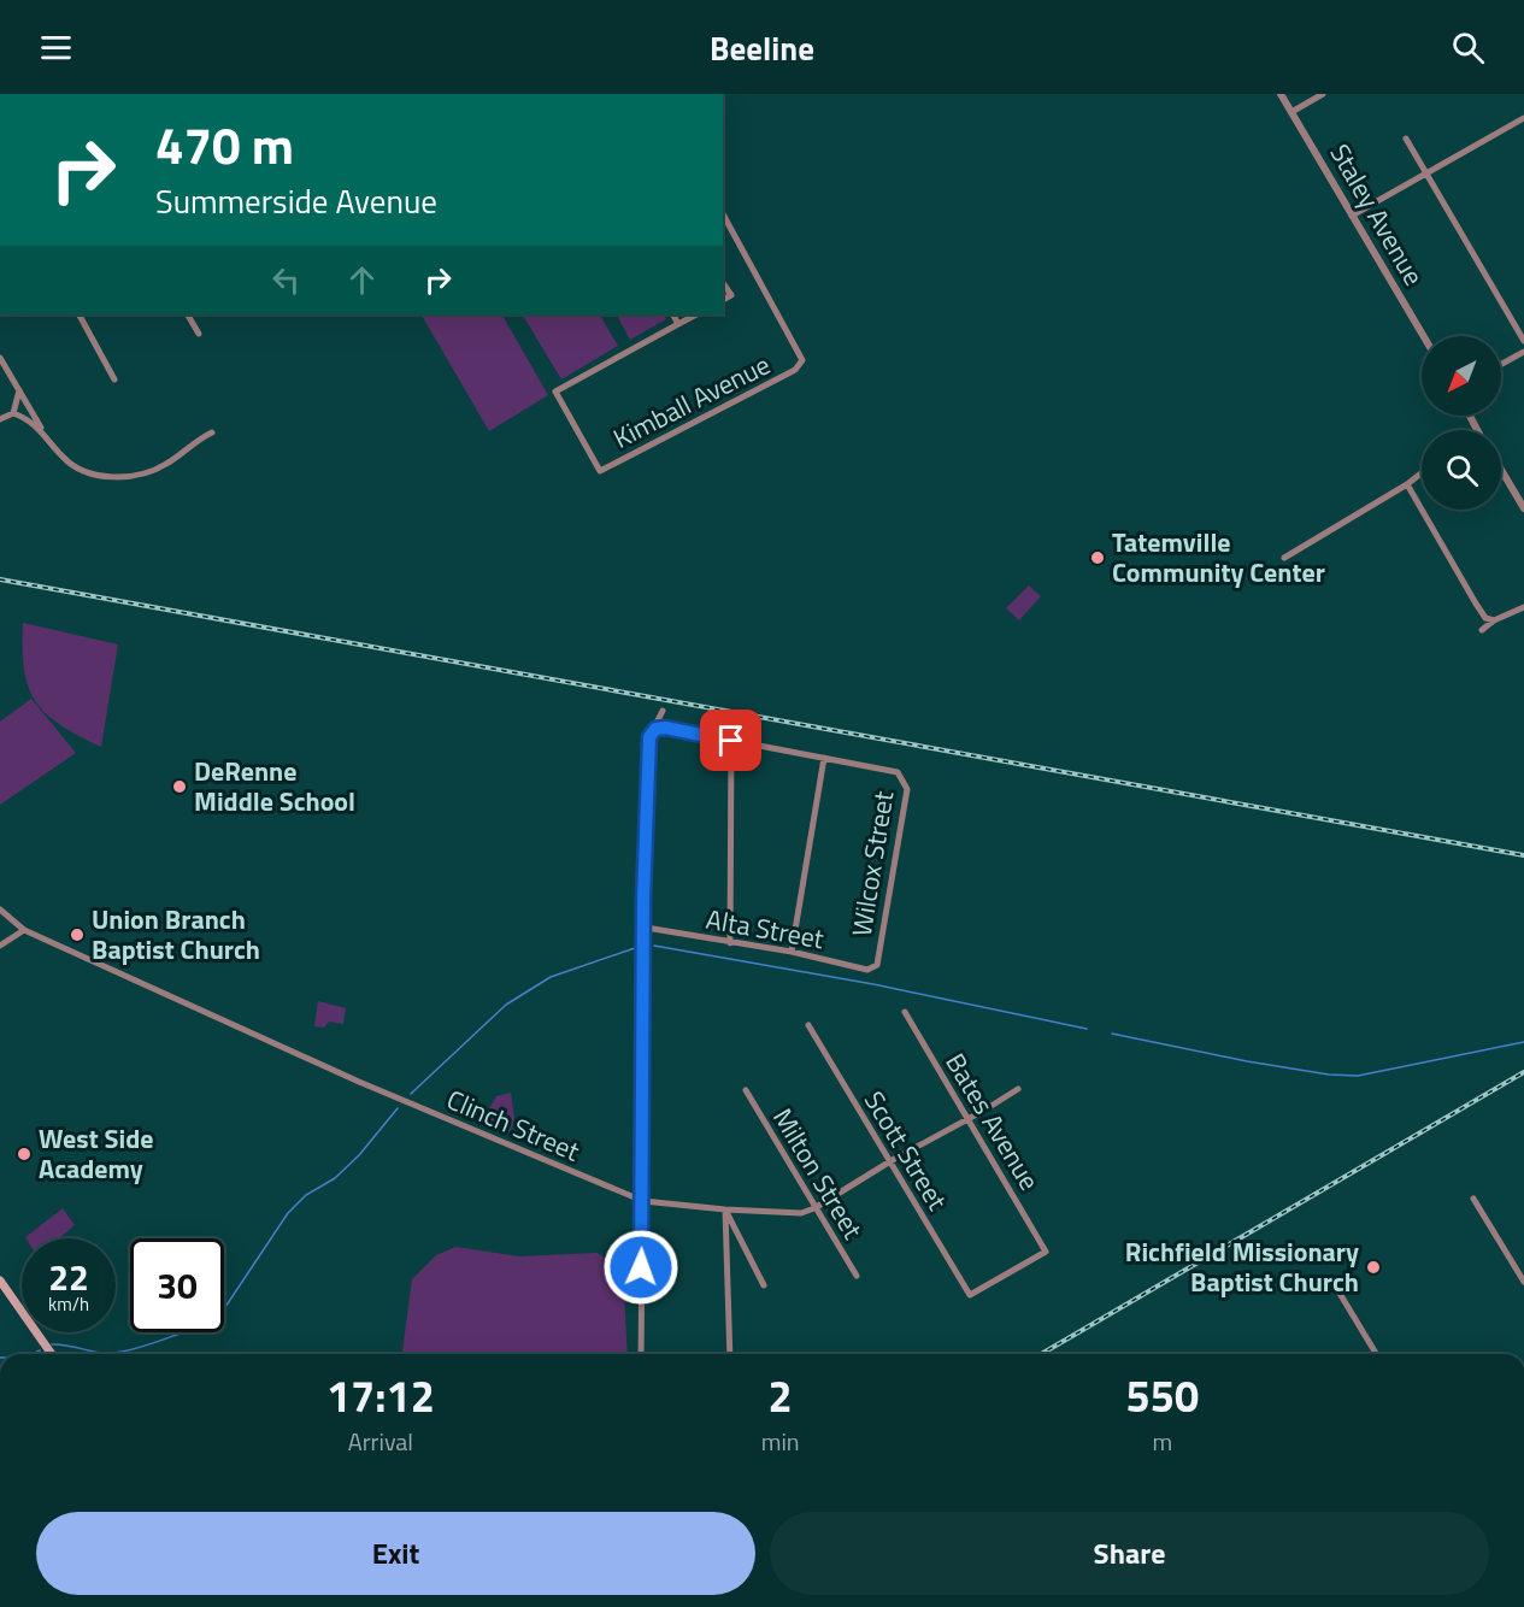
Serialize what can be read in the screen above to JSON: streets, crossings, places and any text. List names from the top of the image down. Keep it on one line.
{"streets":{"street":["Staley Avenue","Kimball Avenue","Wilcox Street","Alta Street","Bates Avenue","Clinch Street","Scott Street","Milton Street"]},"crossings":[["Wilcox Street","Alta Street"],["Bates Avenue","Clinch Street"],["Bates Avenue","Scott Street"],["Clinch Street","Scott Street"],["Clinch Street","Milton Street"]],"places":["Tatemville Community Center","DeRenne Middle School","Union Branch Baptist Church","West Side Academy","Richfield Missionary Baptist Church"],"north":"bottom left","page":{"header":"Beeline","turn":["470 m","Summerside Avenue"],"speed":"22 km/h","limit":"30","eta":["17:12","Arrival","2","min","550","m"],"buttons":["Exit","Share"]}}
